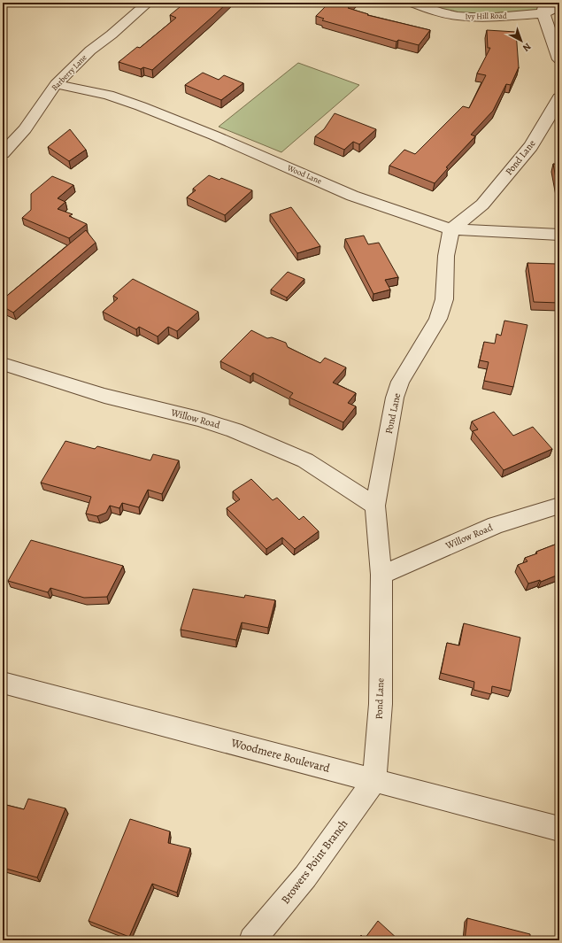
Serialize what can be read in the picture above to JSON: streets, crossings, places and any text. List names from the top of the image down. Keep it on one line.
{"streets":{"street":["Ivy Hill Road","Barberry Lane","Pond Lane","Wood Lane","Willow Road","Woodmere Boulevard","Browers Point Branch"]},"crossings":[["Barberry Lane","Wood Lane"],["Pond Lane","Wood Lane"],["Pond Lane","Willow Road"],["Pond Lane","Woodmere Boulevard"],["Pond Lane","Browers Point Branch"],["Woodmere Boulevard","Browers Point Branch"]],"north":"bottom right"}
